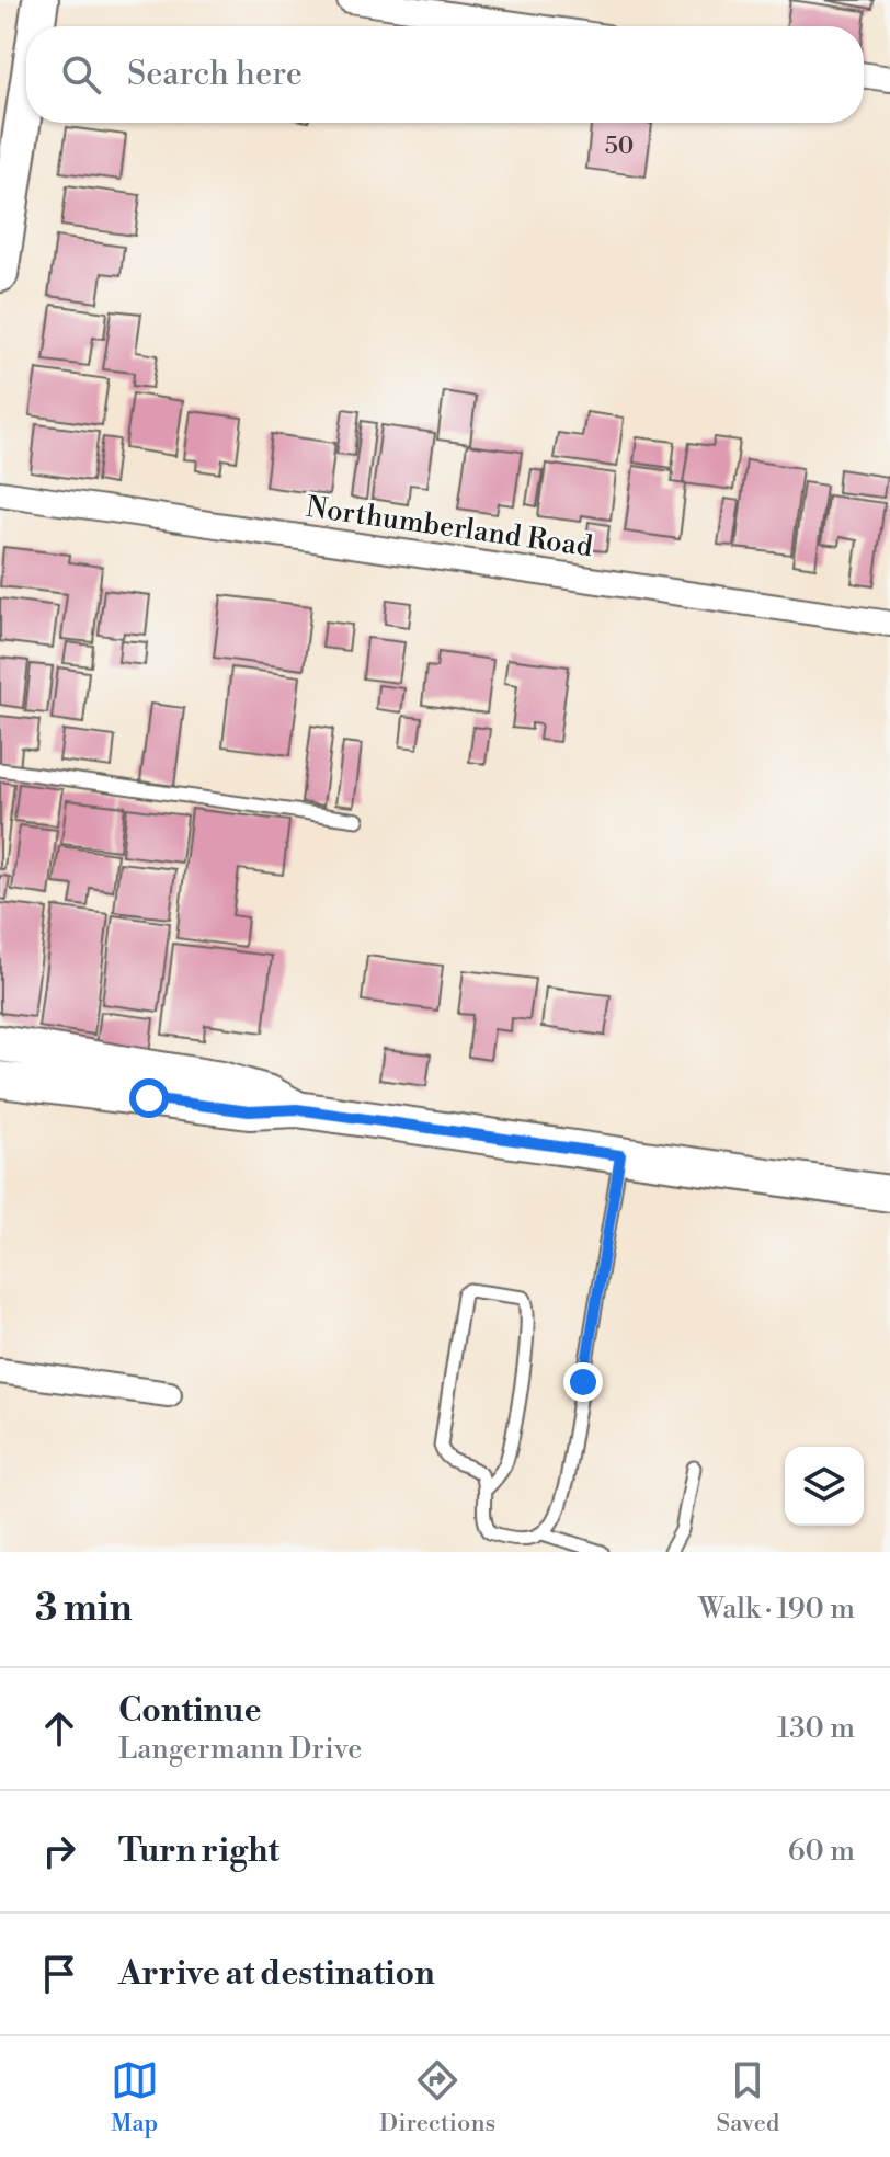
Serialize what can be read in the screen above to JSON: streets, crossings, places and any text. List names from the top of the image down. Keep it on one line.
{"streets":{"street":["Northumberland Road"]},"house_numbers":["50"],"page":{"search":"Search here","heading":["3 min","Walk · 190 m"],"list":[["Continue","Langermann Drive","130 m"],["Turn right","60 m"],"Arrive at destination"],"nav":["Map","Directions","Saved"]}}
